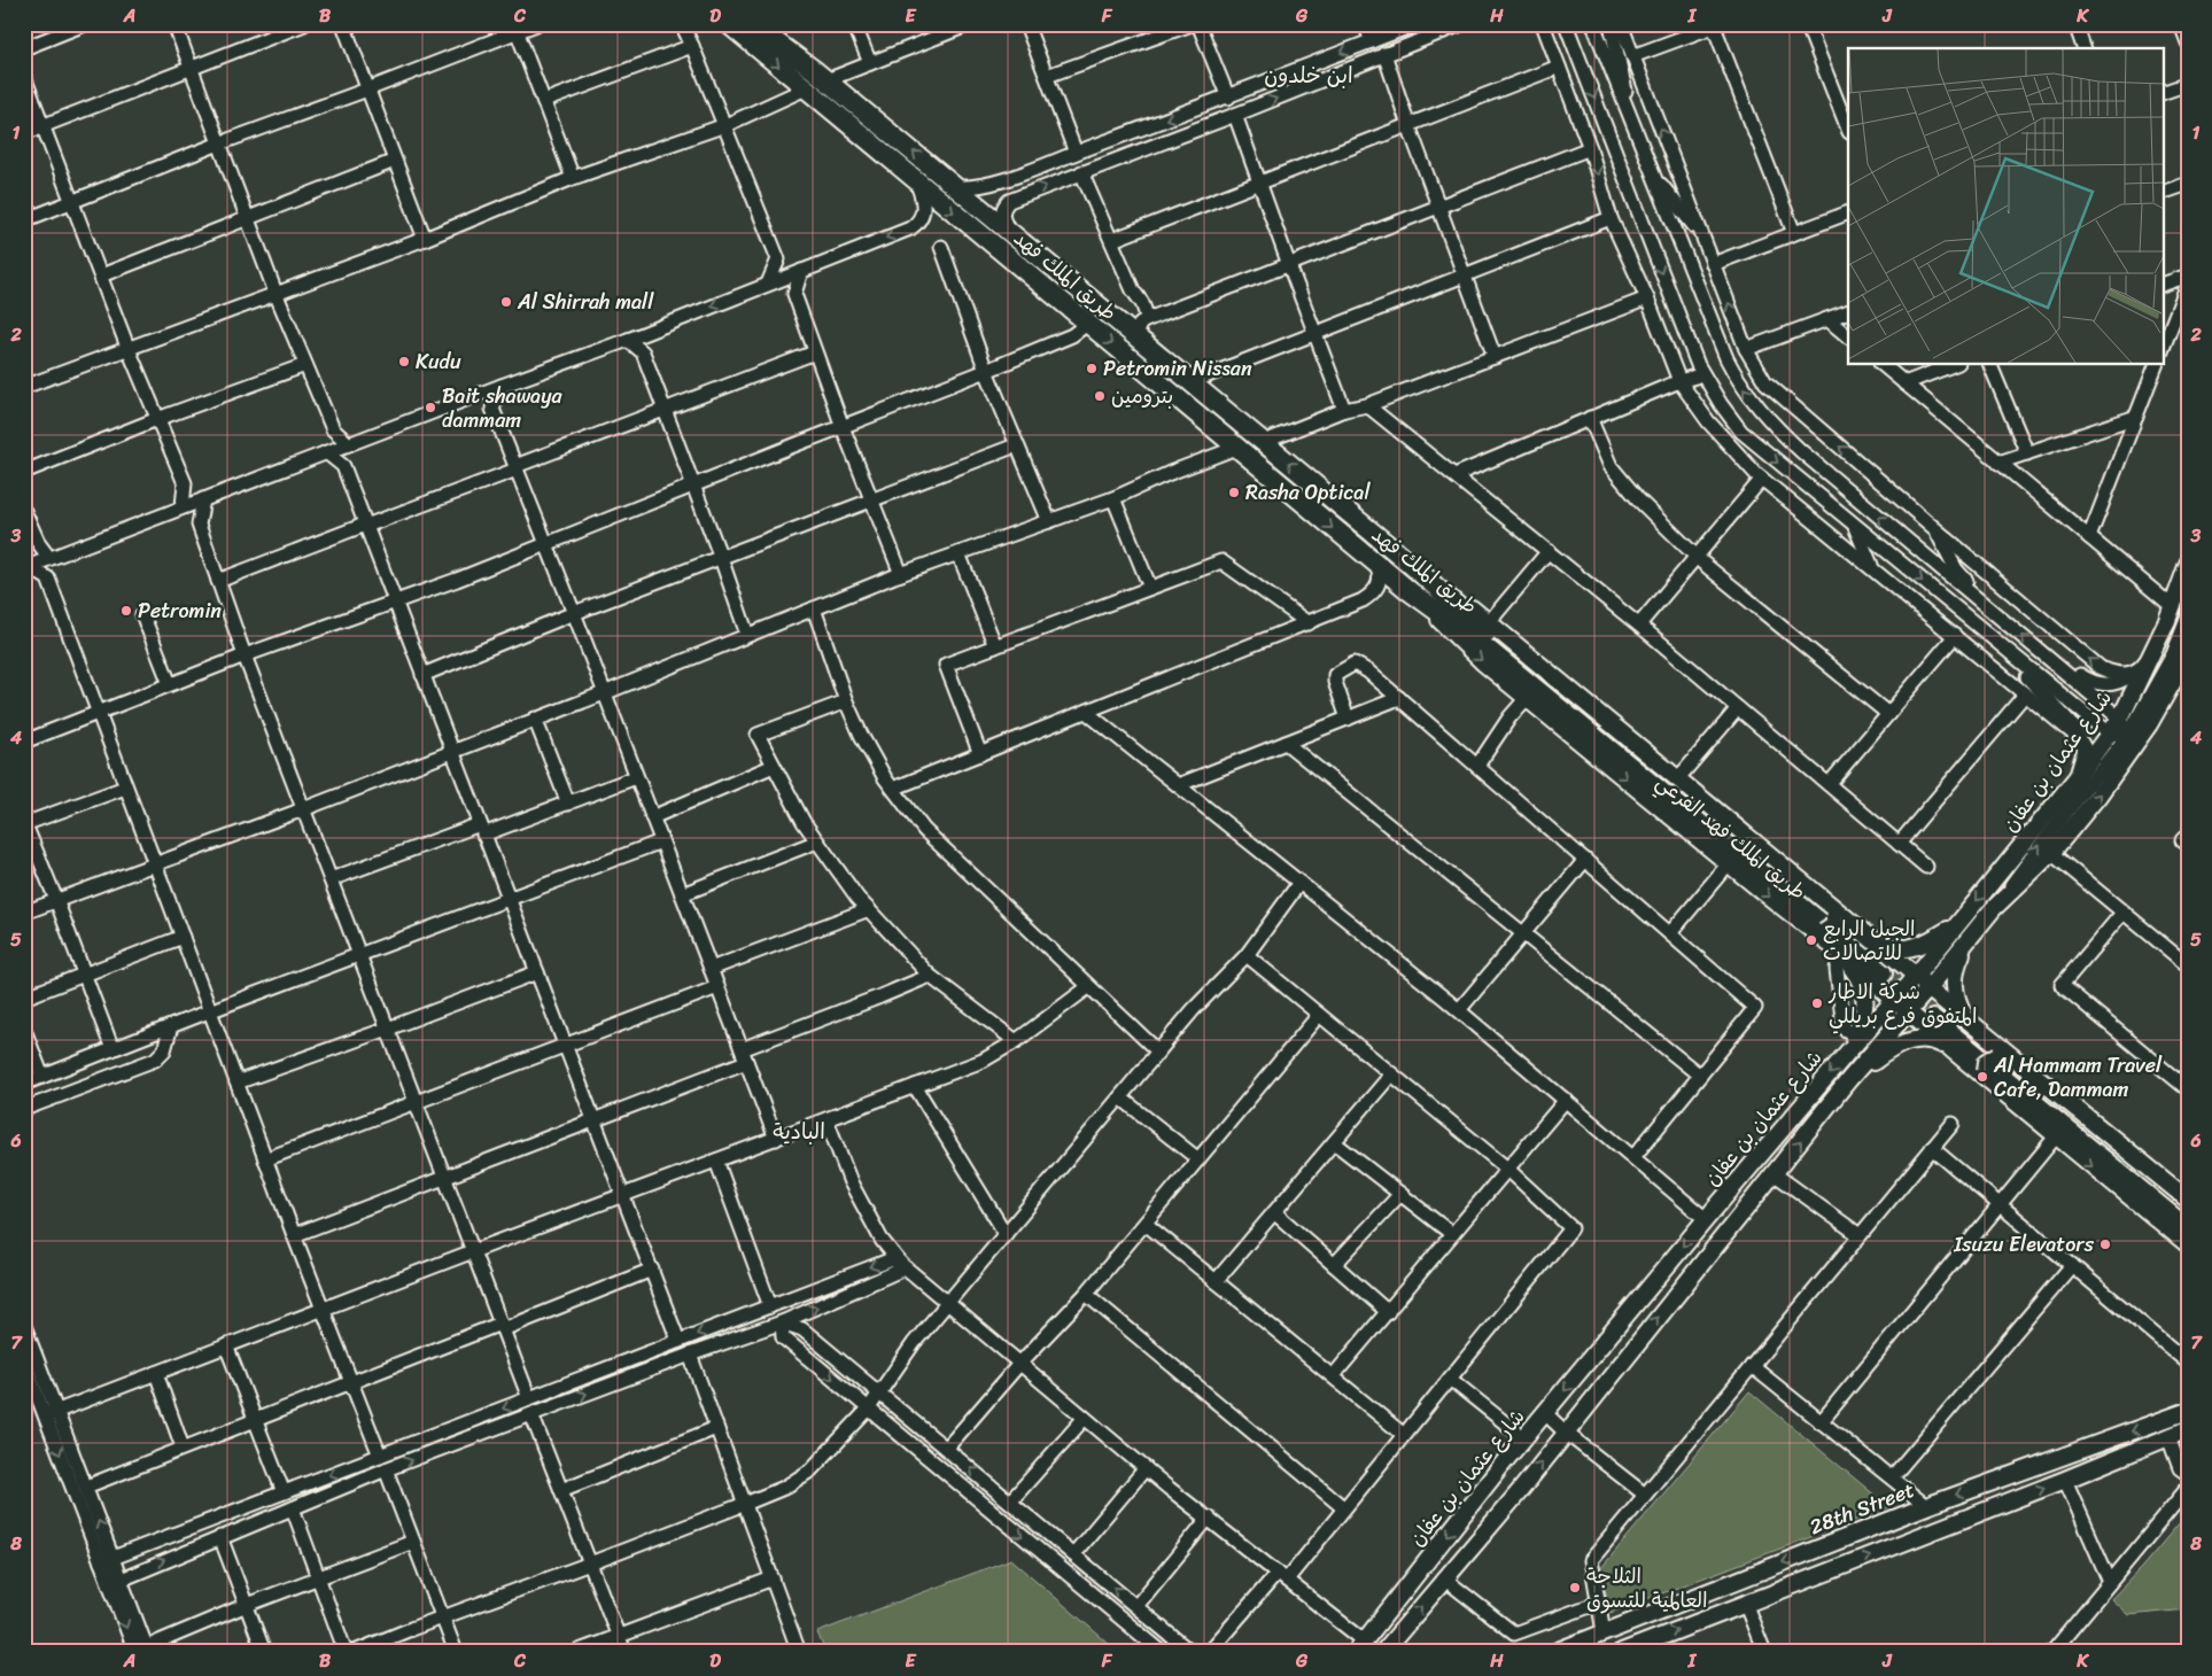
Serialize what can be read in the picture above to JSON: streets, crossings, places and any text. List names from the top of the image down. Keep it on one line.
{"streets":{"highway":["طريق الملك فهد"],"main road":["شارع عثمان بن عفان","طريق الملك فهد الفرعي","28th Street"]},"crossings":[["طريق الملك فهد","طريق الملك فهد الفرعي"],["شارع عثمان بن عفان","طريق الملك فهد الفرعي"]],"districts":["ابن خلدون","البادية"],"places":["Al Shirrah mall","Kudu","Petromin Nissan","بترومين","Bait shawaya dammam","Rasha Optical","Petromin","الجيل الرابع للاتصالات","شركة الاطار المتفوق فرع بريللي","Al Hammam Travel Cafe, Dammam","Isuzu Elevators","الثلاجة العالمية للتسوق"],"grid":{"columns":["A","B","C","D","E","F","G","H","I","J","K"],"rows":["1","2","3","4","5","6","7","8"]}}
